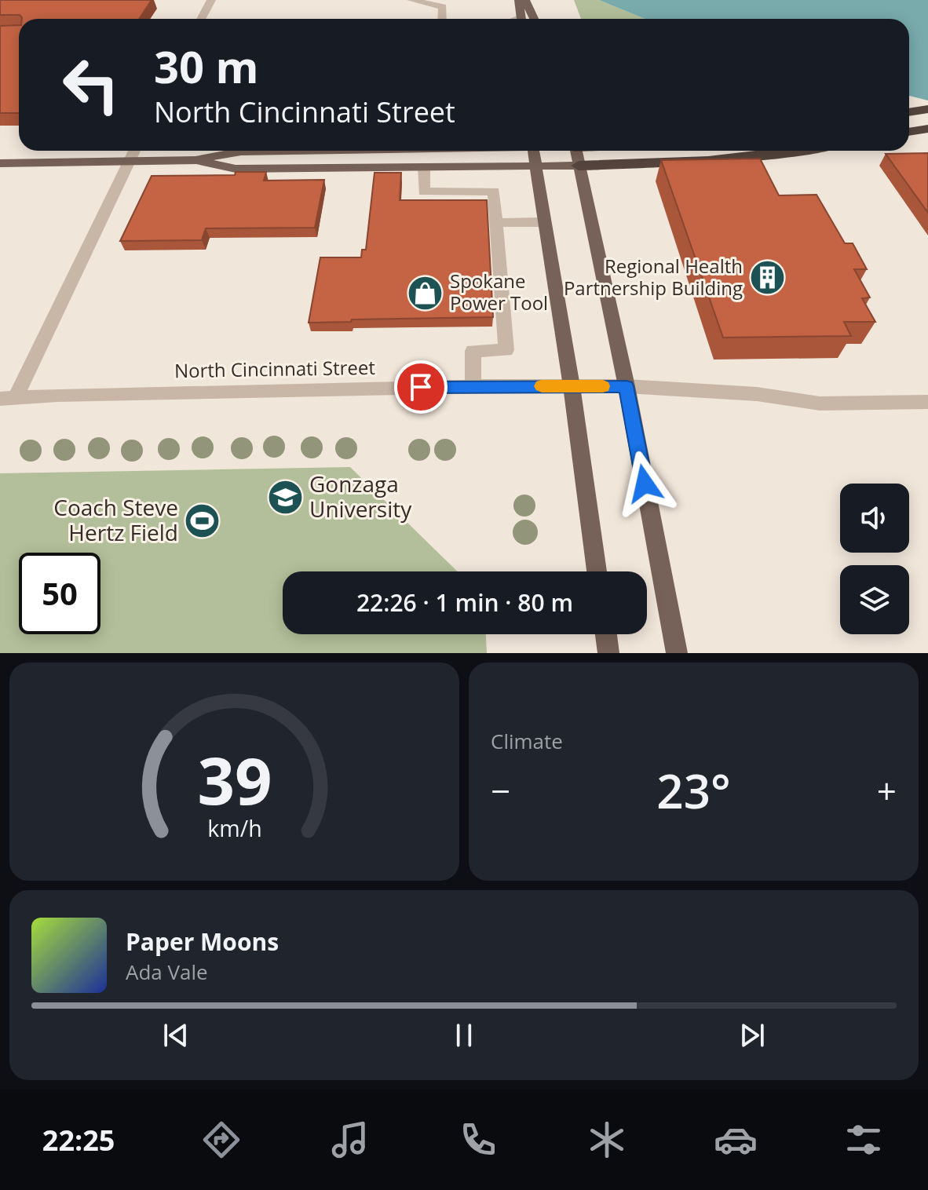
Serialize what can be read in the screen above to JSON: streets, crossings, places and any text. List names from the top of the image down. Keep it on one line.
{"streets":{"street":["North Cincinnati Street"]},"places":{"building":["Regional Health Partnership Building"],"shop":["Spokane Power Tool"],"school or university":["Gonzaga University"],"sports":["Coach Steve Hertz Field"]},"page":{"turn":["30 m","North Cincinnati Street"],"limit":"50","trip":"22:26 · 1 min · 80 m","tile":"Climate","heat":["−","23°","+"],"song":["Paper Moons","Ada Vale"],"tabs":"22:25","gauge":["39","km/h"]}}
